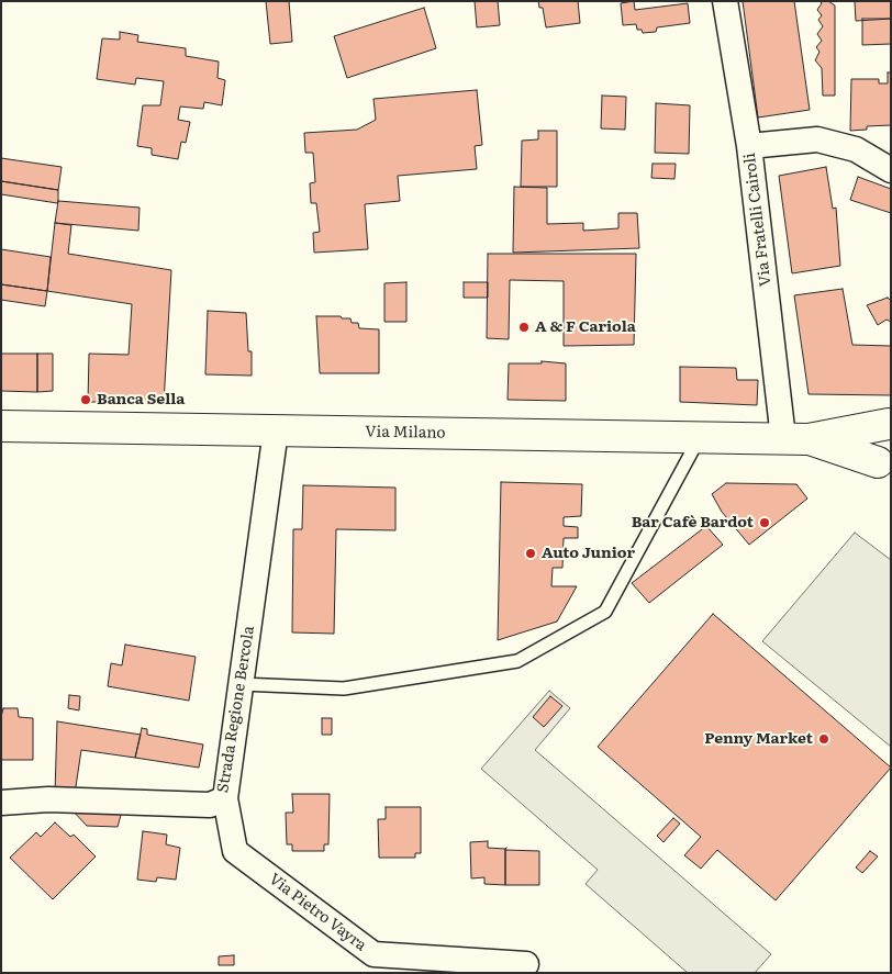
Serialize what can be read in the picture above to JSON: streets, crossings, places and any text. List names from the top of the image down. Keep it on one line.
{"streets":{"main road":["Via Milano"],"street":["Via Fratelli Cairoli","Strada Regione Bercola","Via Pietro Vayra"]},"crossings":[["Via Fratelli Cairoli","Via Milano"],["Via Milano","Strada Regione Bercola"],["Strada Regione Bercola","Via Pietro Vayra"]],"places":["A & F Cariola","Banca Sella","Bar Cafè Bardot","Auto Junior","Penny Market"]}
